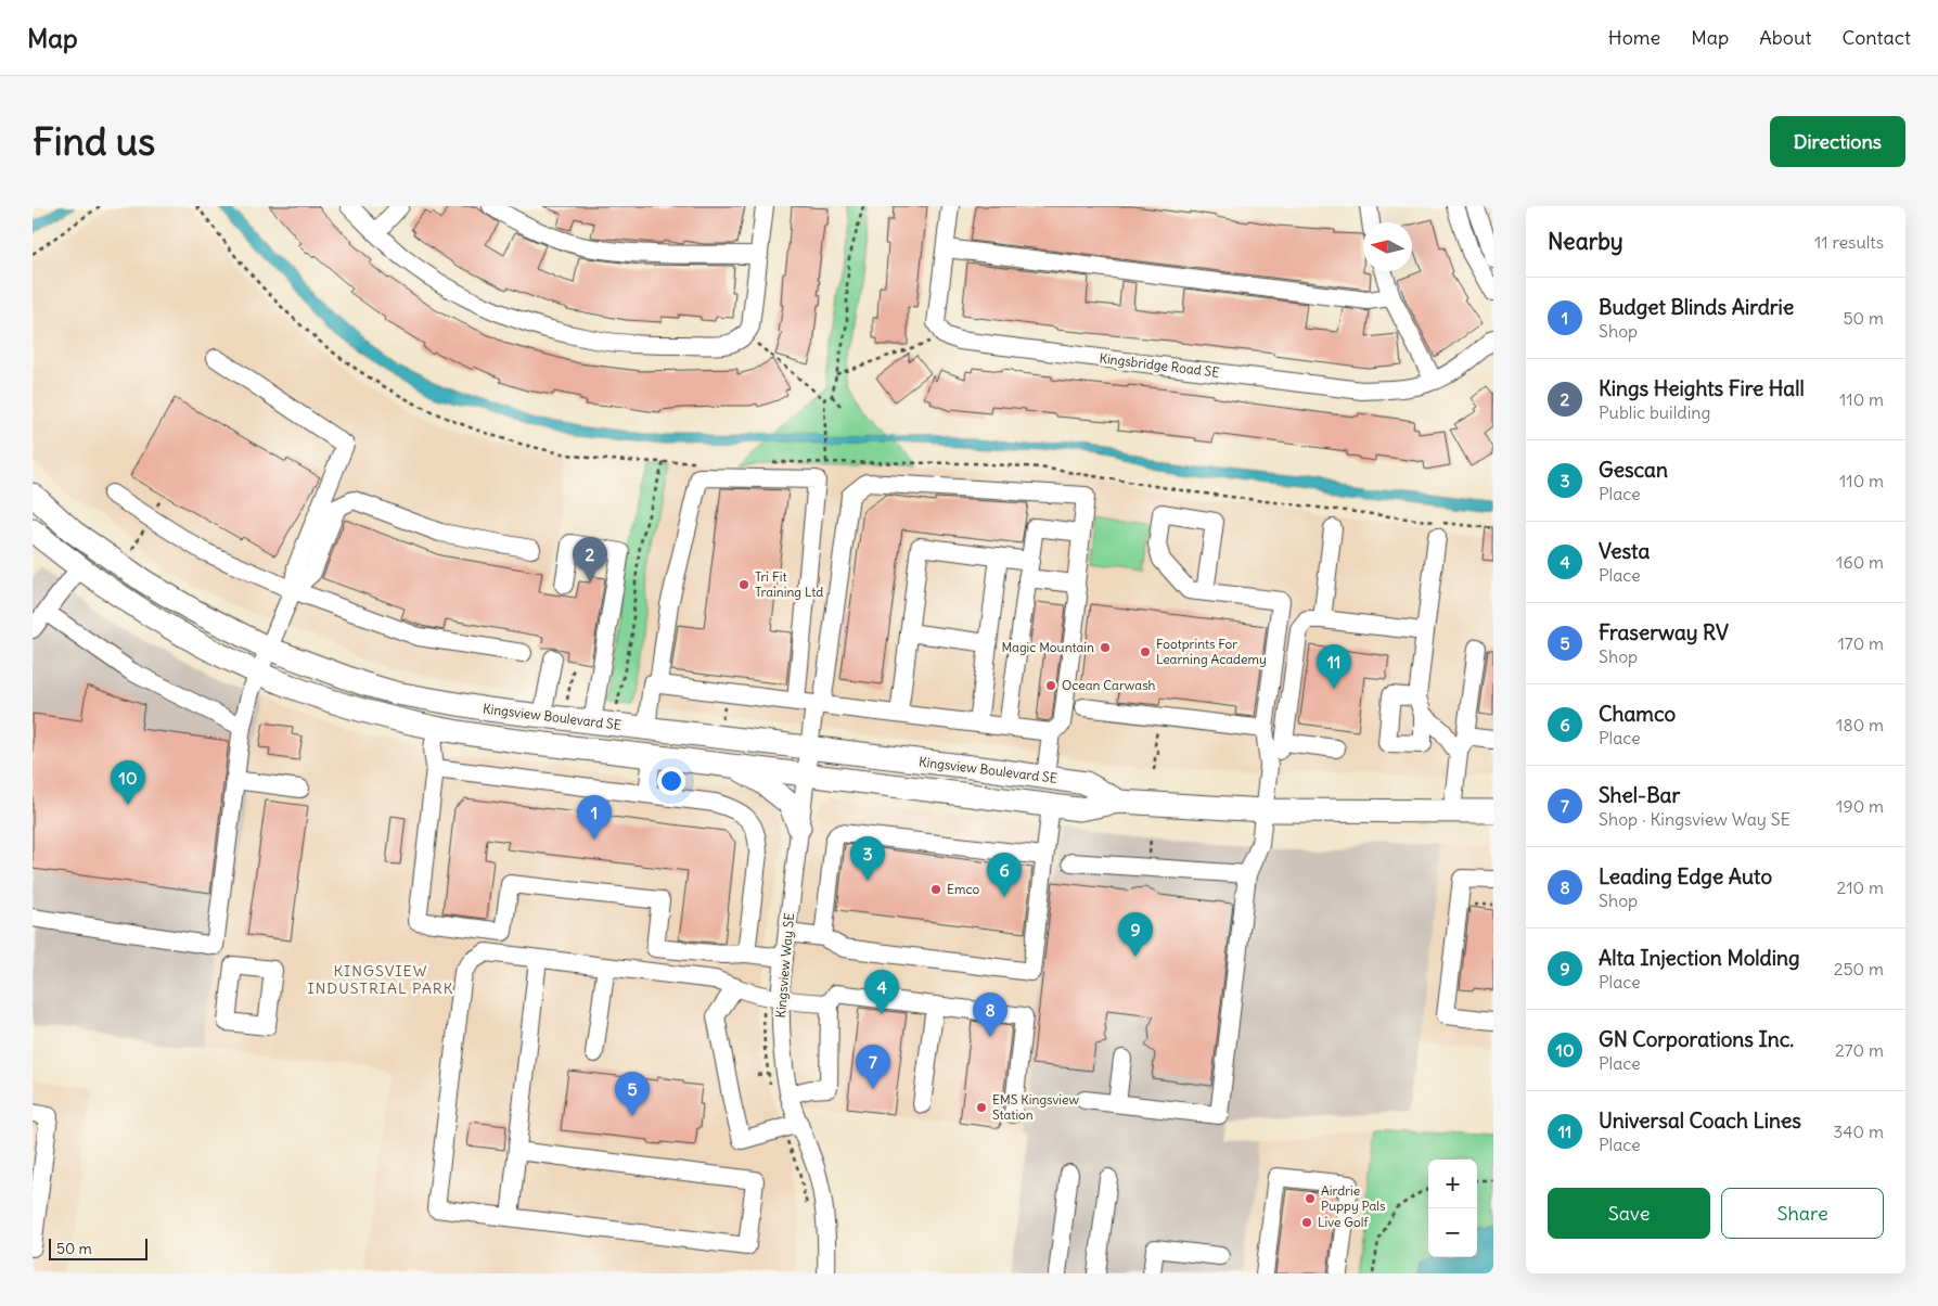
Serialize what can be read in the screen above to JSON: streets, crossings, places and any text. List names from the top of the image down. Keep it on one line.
{"streets":{"main road":["Kingsview Boulevard SE"],"street":["Kingsbridge Road SE","Kingsview Way SE"]},"crossings":[["Kingsview Boulevard SE","Kingsview Way SE"]],"districts":["KINGSVIEW INDUSTRIAL PARK"],"places":["Tri Fit Training Ltd","Magic Mountain","Footprints For Learning Academy","Ocean Carwash","Emco","EMS Kingsview Station","Airdrie Puppy Pals","Live Golf"],"scale_bar":"50 m","north":"left","page":{"header":"Map","nav":["Home","Map","About","Contact"],"buttons":["Directions",["Save","Share"]],"title":"Find us","heading":["Nearby","11 results"],"list":[{"mark":"1","name":"Budget Blinds Airdrie","note":"Shop","value":"50 m"},{"mark":"2","name":"Kings Heights Fire Hall","note":"Public building","value":"110 m"},{"mark":"3","name":"Gescan","note":"Place","value":"110 m"},{"mark":"4","name":"Vesta","note":"Place","value":"160 m"},{"mark":"5","name":"Fraserway RV","note":"Shop","value":"170 m"},{"mark":"6","name":"Chamco","note":"Place","value":"180 m"},{"mark":"7","name":"Shel-Bar","note":"Shop · Kingsview Way SE","value":"190 m"},{"mark":"8","name":"Leading Edge Auto","note":"Shop","value":"210 m"},{"mark":"9","name":"Alta Injection Molding","note":"Place","value":"250 m"},{"mark":"10","name":"GN Corporations Inc.","note":"Place","value":"270 m"},{"mark":"11","name":"Universal Coach Lines","note":"Place","value":"340 m"}],"pins":["2","11","10","1","3","6","9","4","8","7","5"],"map_buttons":["+","−"],"scale":"50 m"}}
